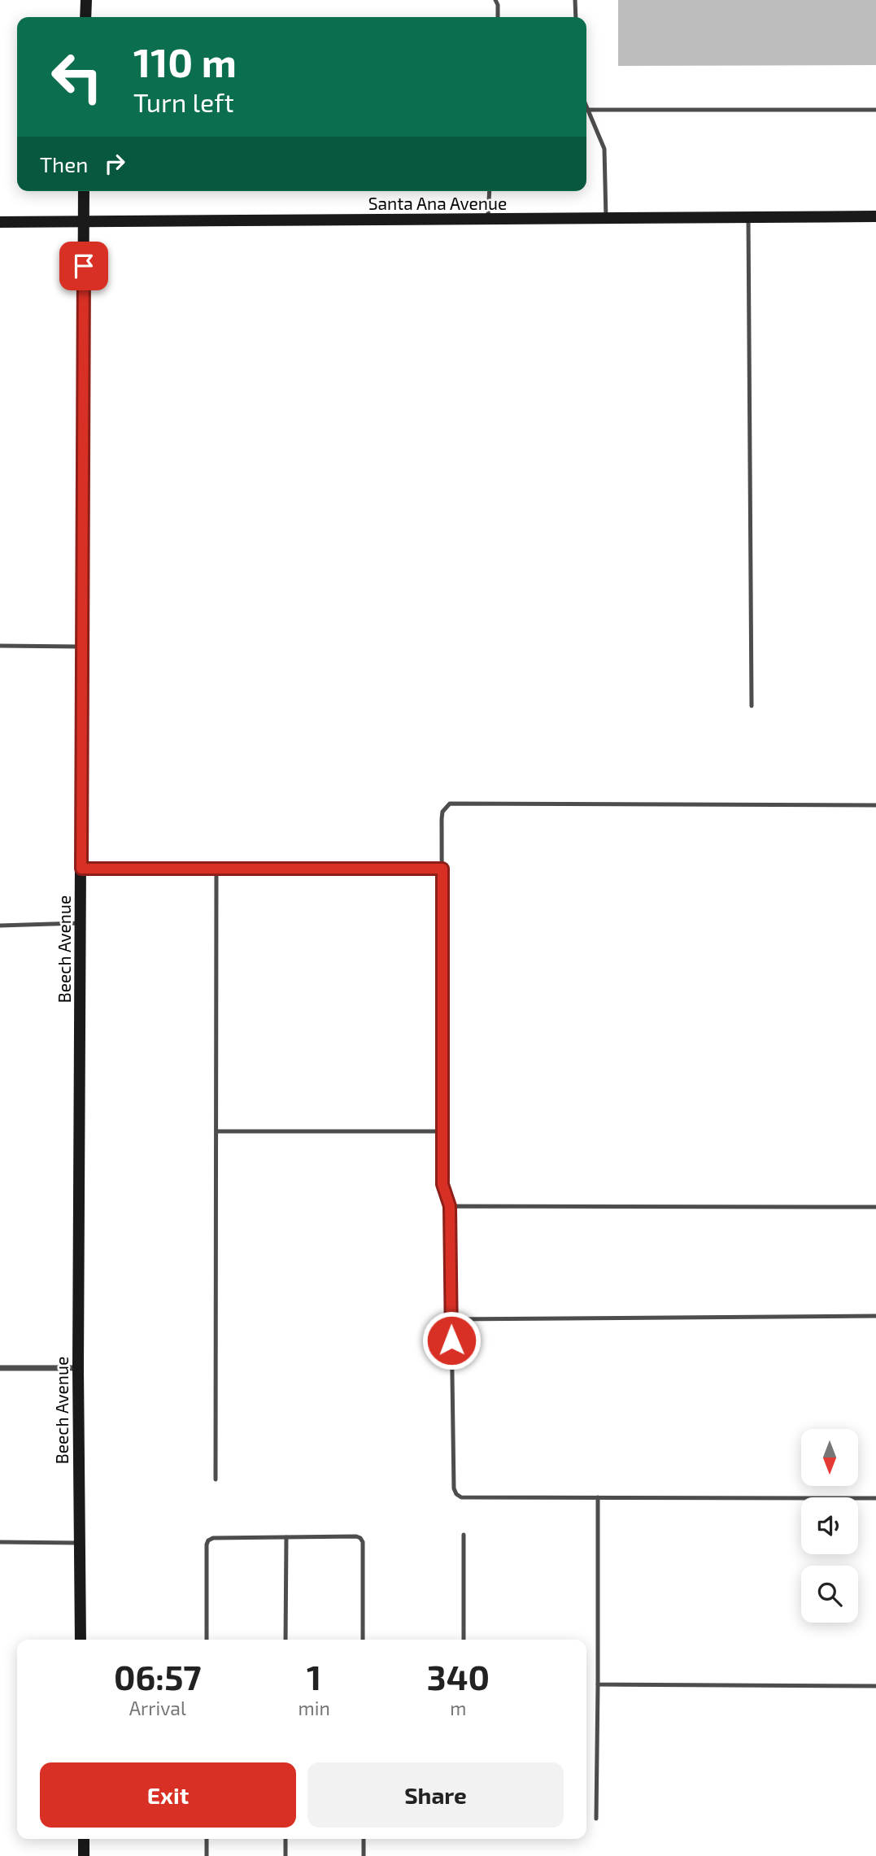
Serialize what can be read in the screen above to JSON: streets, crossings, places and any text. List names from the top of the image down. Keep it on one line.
{"streets":{"main road":["Santa Ana Avenue","Beech Avenue"]},"crossings":[["Santa Ana Avenue","Beech Avenue"]],"north":"bottom","page":{"turn":["110 m","Turn left"],"then":"Then","eta":["06:57","Arrival","1","min","340","m"],"buttons":["Exit","Share"]}}
